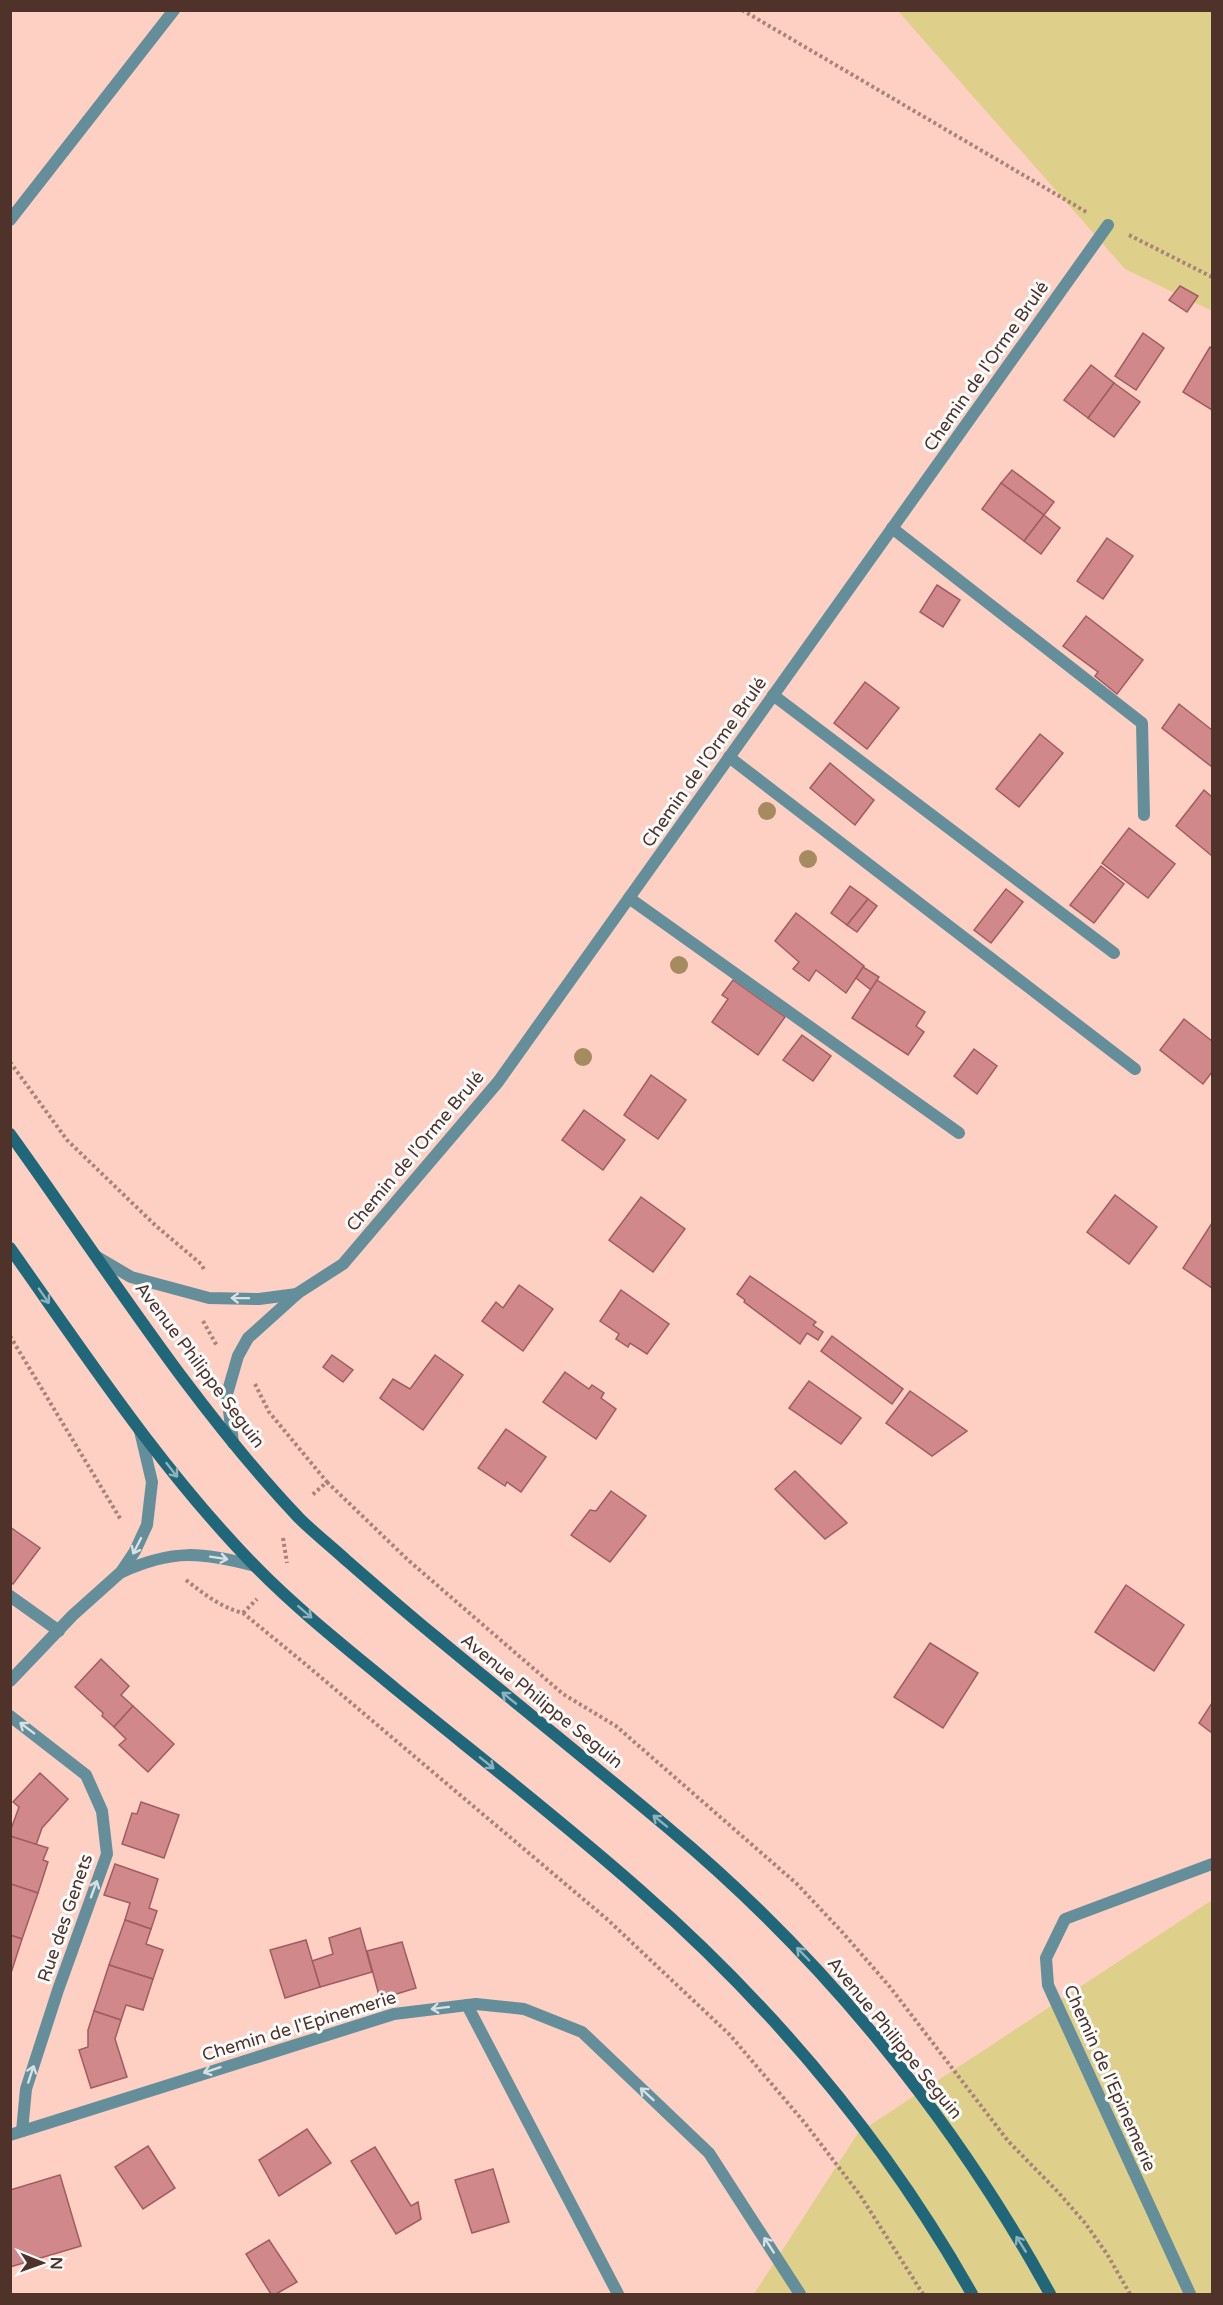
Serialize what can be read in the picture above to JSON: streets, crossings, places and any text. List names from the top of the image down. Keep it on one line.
{"streets":{"main road":["Avenue Philippe Seguin"],"street":["Chemin de l'Orme Brulé","Rue des Genets","Chemin de l'Epinemerie"]},"crossings":[["Chemin de l'Orme Brulé","Avenue Philippe Seguin"],["Rue des Genets","Chemin de l'Epinemerie"]],"one_way":["Rue des Genets","Chemin de l'Epinemerie"],"north":"right"}
